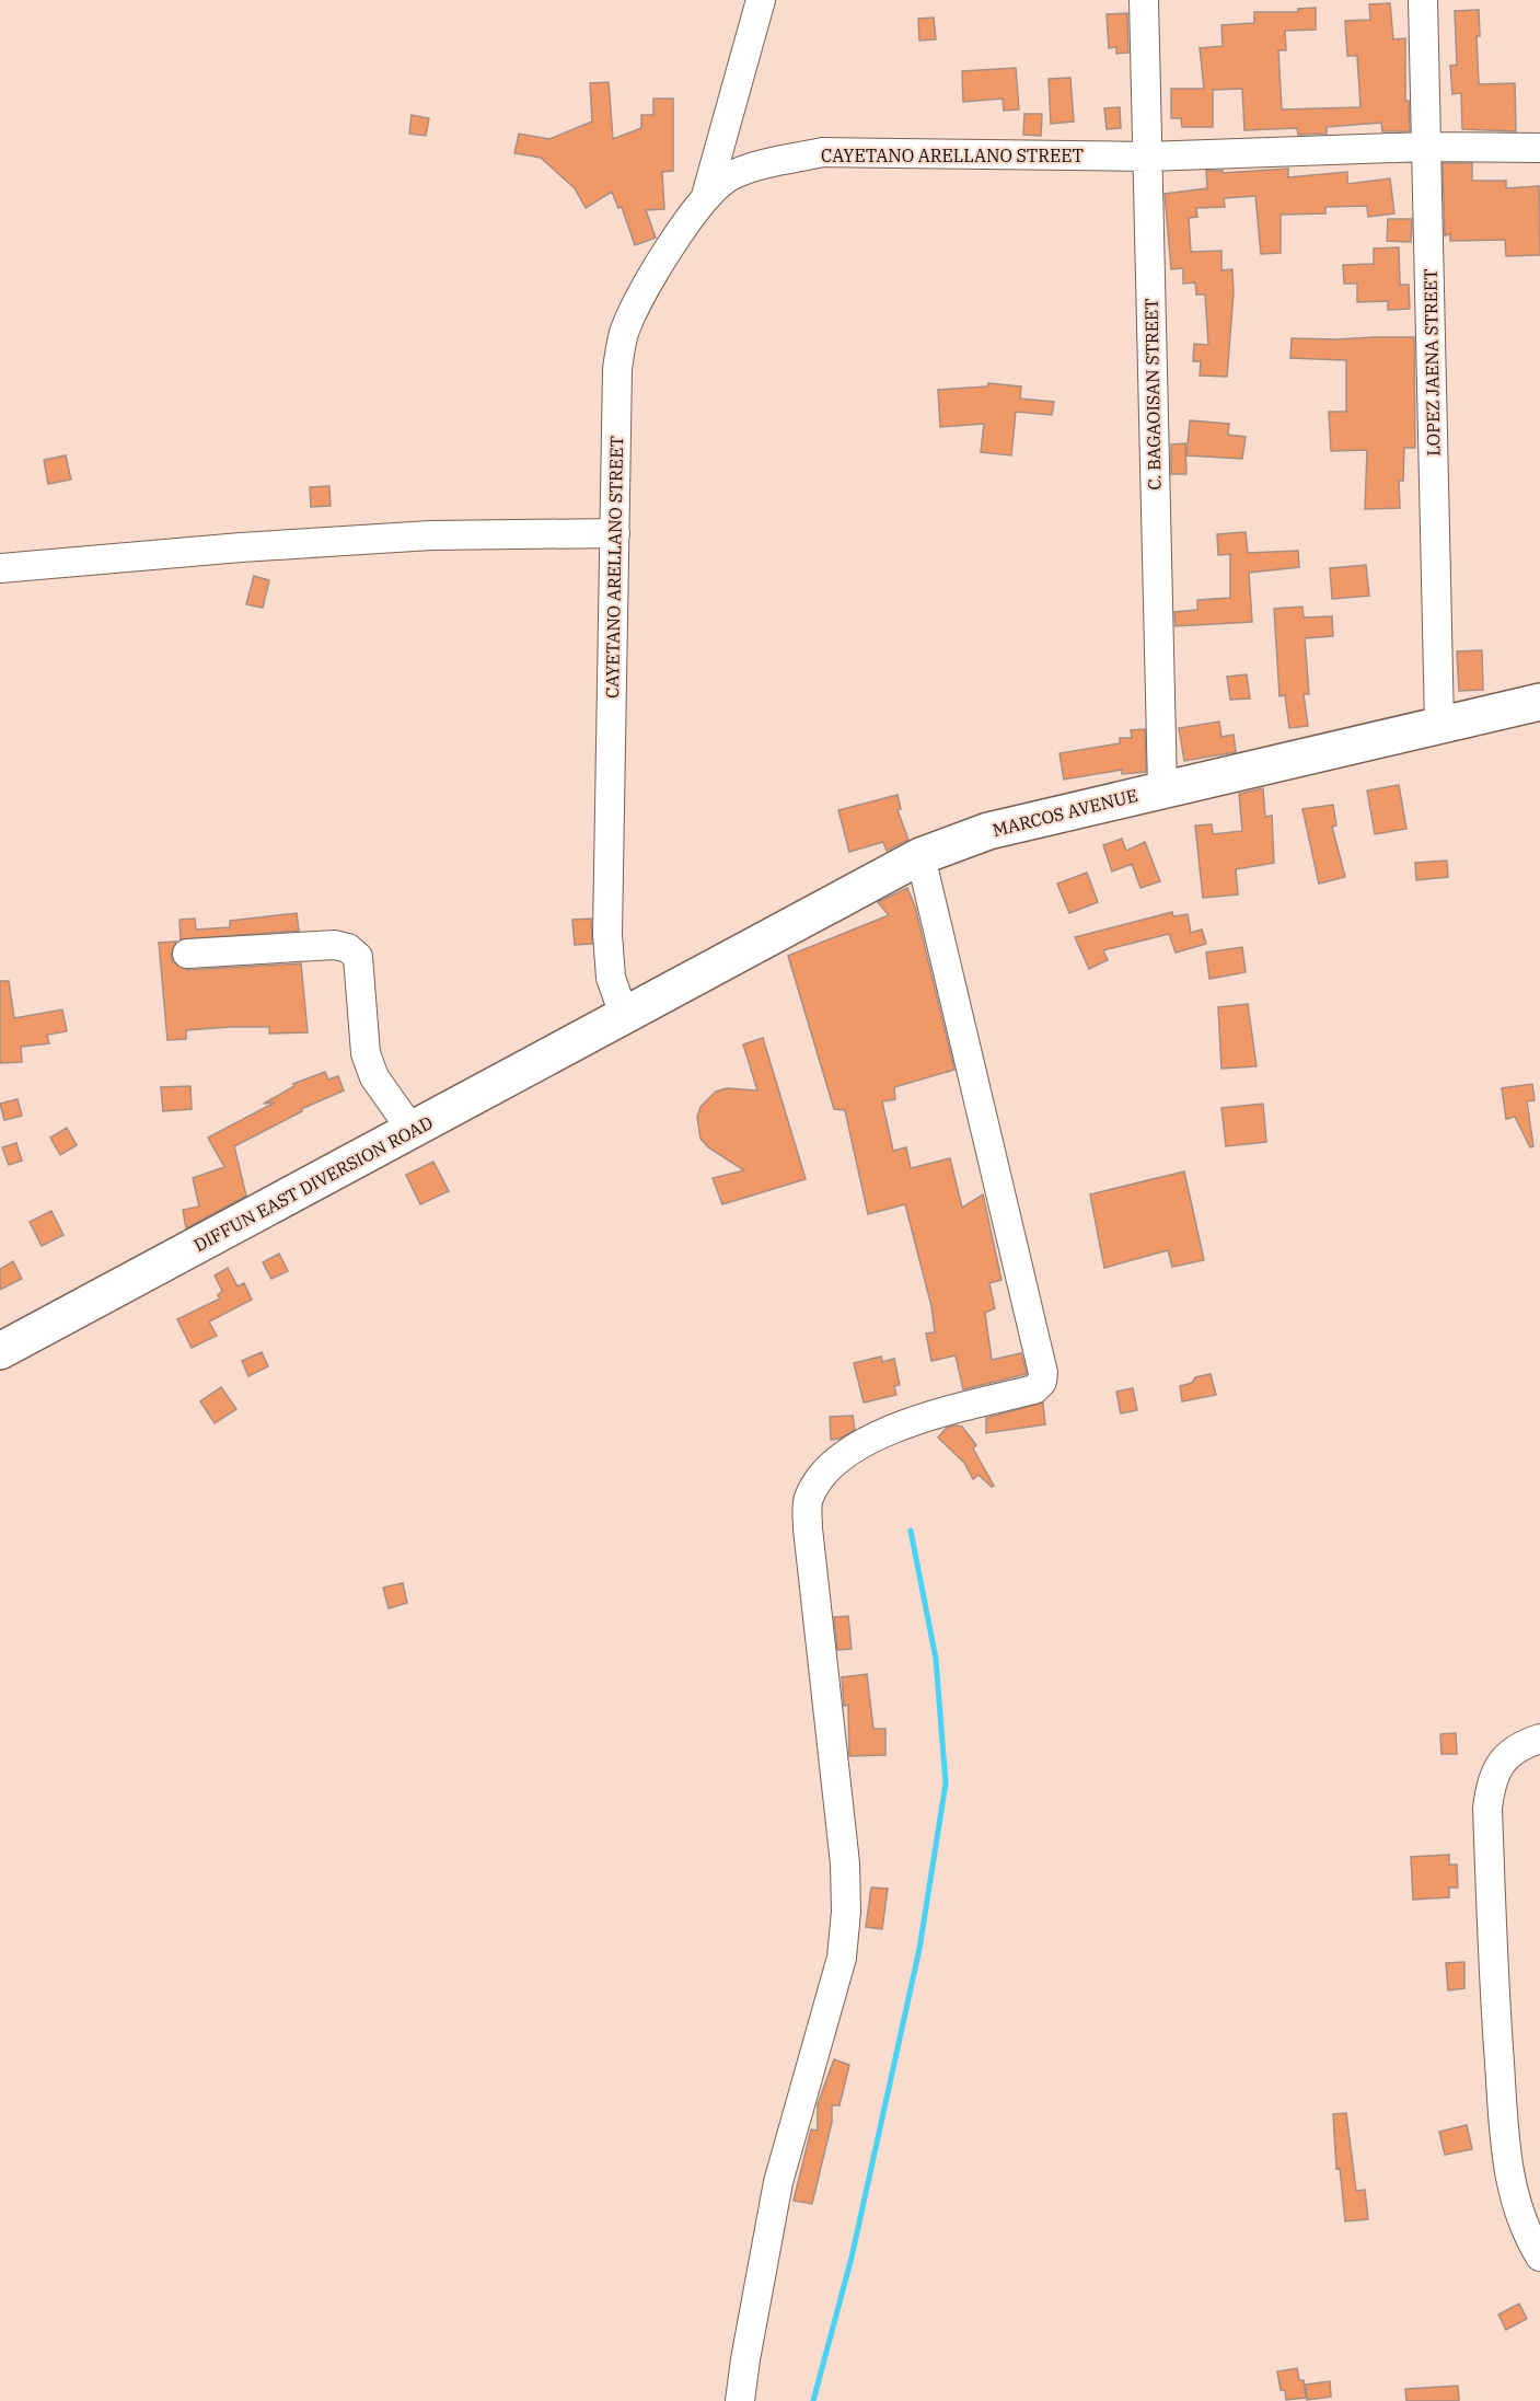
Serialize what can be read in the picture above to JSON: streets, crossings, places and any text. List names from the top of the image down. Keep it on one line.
{"streets":{"main road":["MARCOS AVENUE","DIFFUN EAST DIVERSION ROAD"],"street":["CAYETANO ARELLANO STREET","LOPEZ JAENA STREET","C. BAGAOISAN STREET"]},"crossings":[["CAYETANO ARELLANO STREET","LOPEZ JAENA STREET"],["CAYETANO ARELLANO STREET","C. BAGAOISAN STREET"],["CAYETANO ARELLANO STREET","MARCOS AVENUE"],["CAYETANO ARELLANO STREET","DIFFUN EAST DIVERSION ROAD"],["LOPEZ JAENA STREET","MARCOS AVENUE"],["C. BAGAOISAN STREET","MARCOS AVENUE"],["MARCOS AVENUE","DIFFUN EAST DIVERSION ROAD"]]}
